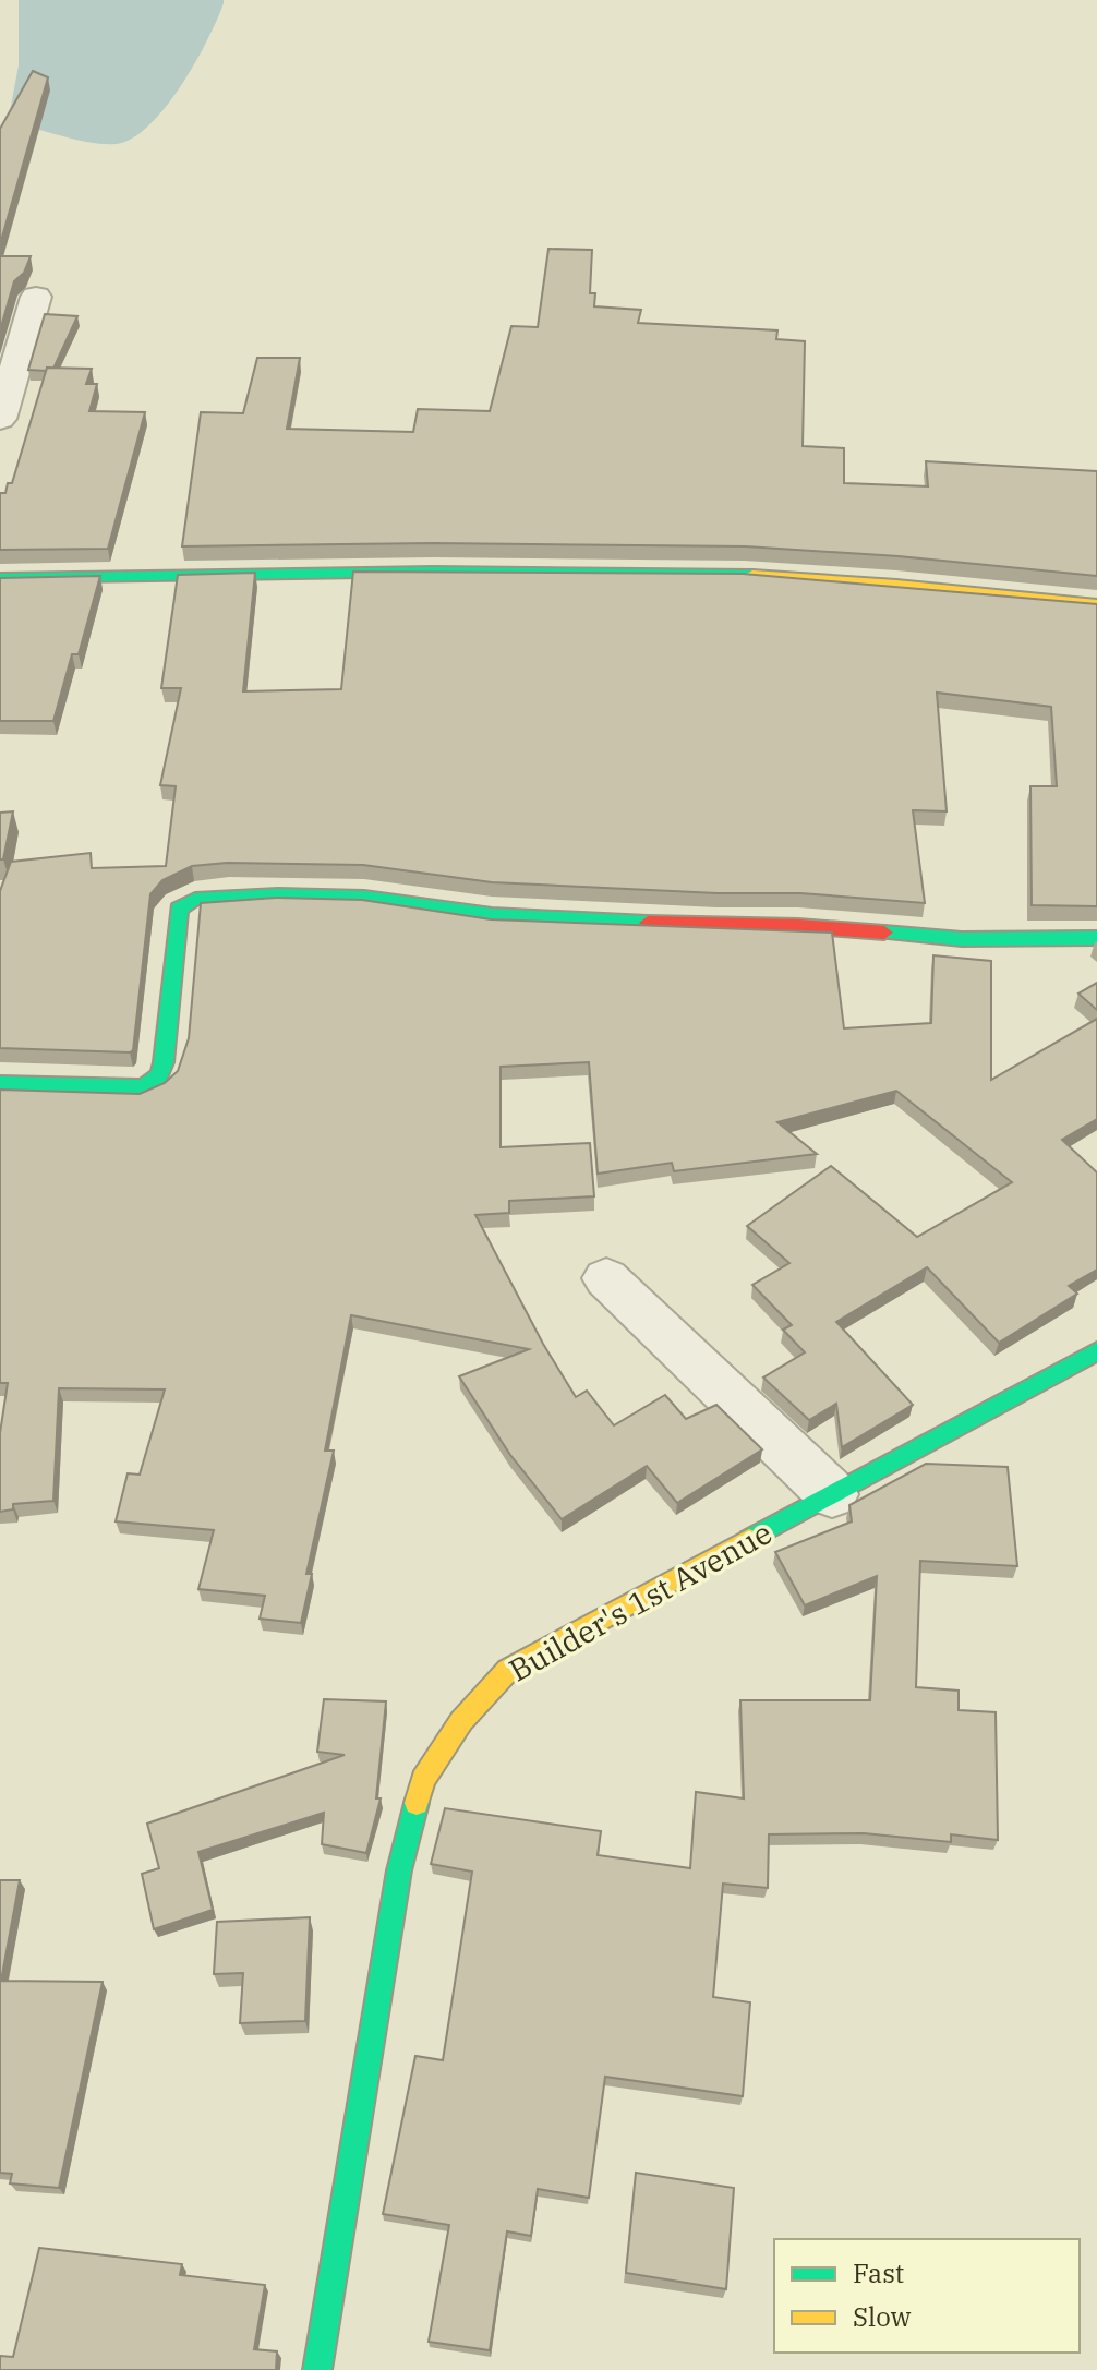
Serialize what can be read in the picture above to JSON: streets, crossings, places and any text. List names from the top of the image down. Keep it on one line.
{"streets":{"street":["Builder's 1st Avenue"]},"legend":["Fast","Slow"]}
